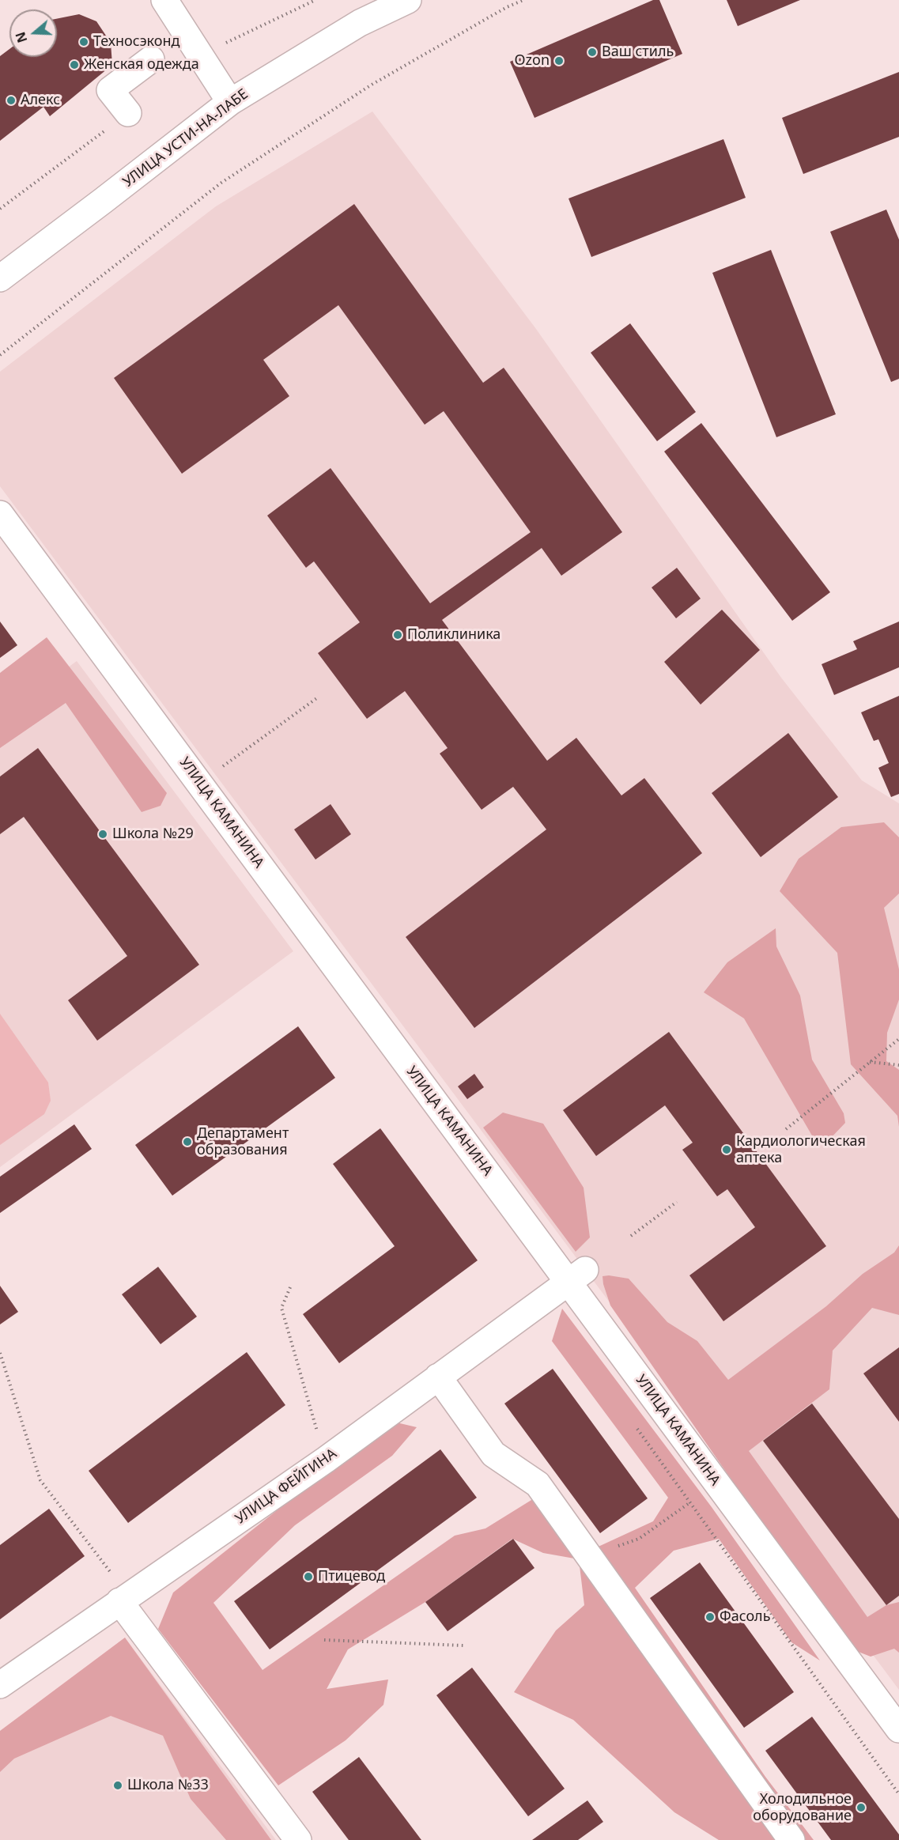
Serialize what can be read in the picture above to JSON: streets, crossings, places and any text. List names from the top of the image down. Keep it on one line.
{"streets":{"street":["УЛИЦА УСТИ-НА-ЛАБЕ","УЛИЦА КАМАНИНА","УЛИЦА ФЕЙГИНА"]},"crossings":[["УЛИЦА КАМАНИНА","УЛИЦА ФЕЙГИНА"]],"places":["Техносэконд","Ваш стиль","Ozon","Женская одежда","Алекс","Поликлиника","Школа №29","Департамент образования","Кардиологическая аптека","Птицевод","Фасоль","Школа №33","Холодильное оборудование"],"north":"left"}
